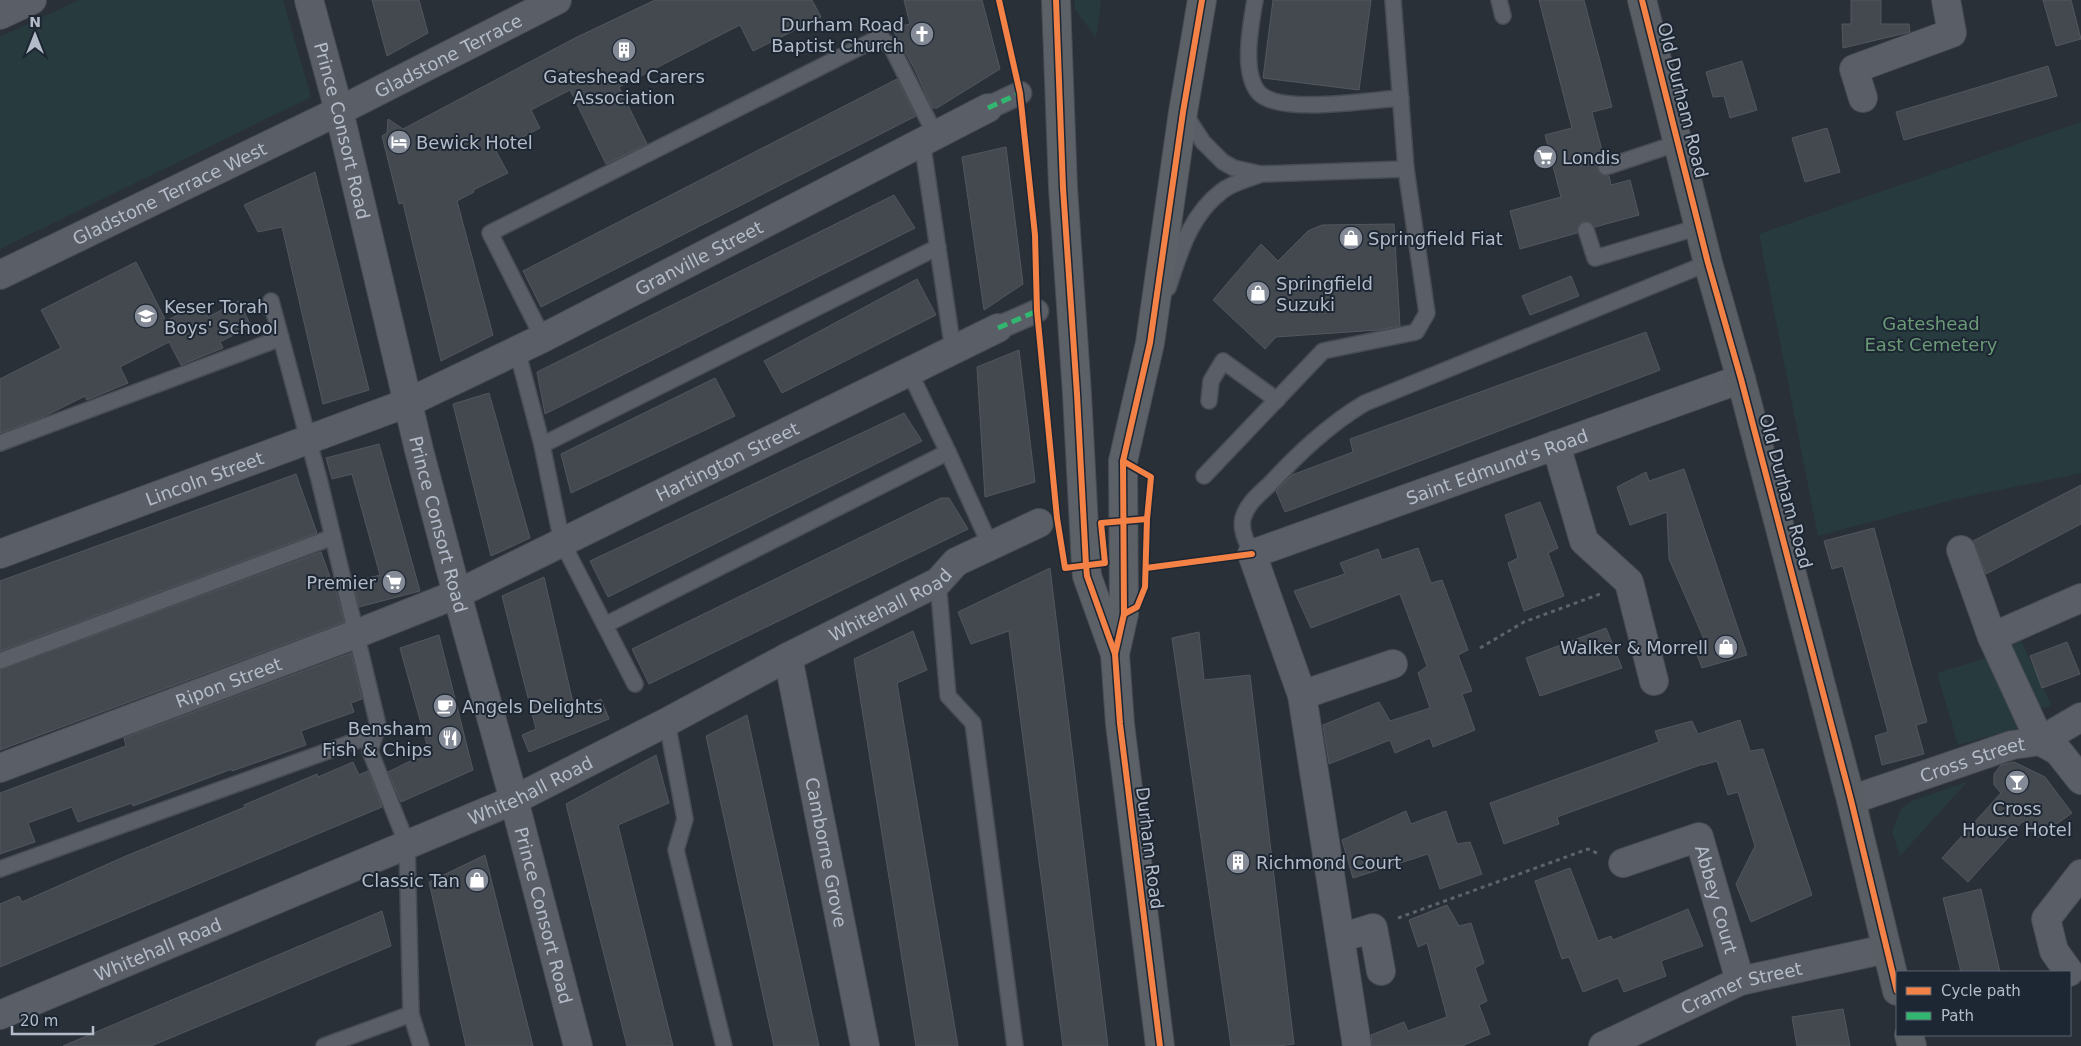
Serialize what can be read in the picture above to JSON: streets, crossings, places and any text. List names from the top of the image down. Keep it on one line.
{"streets":{"main road":["Old Durham Road","Durham Road"],"street":["Gladstone Terrace","Prince Consort Road","Gladstone Terrace West","Granville Street","Hartington Street","Saint Edmund's Road","Lincoln Street","Whitehall Road","Ripon Street","Cross Street","Camborne Grove","Abbey Court","Cramer Street"]},"crossings":[["Gladstone Terrace","Prince Consort Road"],["Gladstone Terrace","Gladstone Terrace West"],["Old Durham Road","Saint Edmund's Road"],["Old Durham Road","Cross Street"],["Old Durham Road","Cramer Street"],["Prince Consort Road","Gladstone Terrace West"],["Prince Consort Road","Granville Street"],["Prince Consort Road","Hartington Street"],["Prince Consort Road","Lincoln Street"],["Prince Consort Road","Whitehall Road"],["Prince Consort Road","Ripon Street"],["Granville Street","Lincoln Street"],["Hartington Street","Ripon Street"],["Whitehall Road","Camborne Grove"],["Abbey Court","Cramer Street"]],"parks":["Gateshead East Cemetery"],"places":{"church":["Durham Road Baptist Church"],"building":["Gateshead Carers Association","Richmond Court"],"hotel":["Bewick Hotel"],"supermarket":["Londis","Premier"],"shop":["Springfield Fiat","Springfield Suzuki","Walker & Morrell","Classic Tan"],"school or university":["Keser Torah Boys' School"],"cafe":["Angels Delights"],"restaurant":["Bensham Fish & Chips"],"bar":["Cross House Hotel"]},"legend":["Cycle path","Path"],"scale_bar":"20 m","north":"top"}
